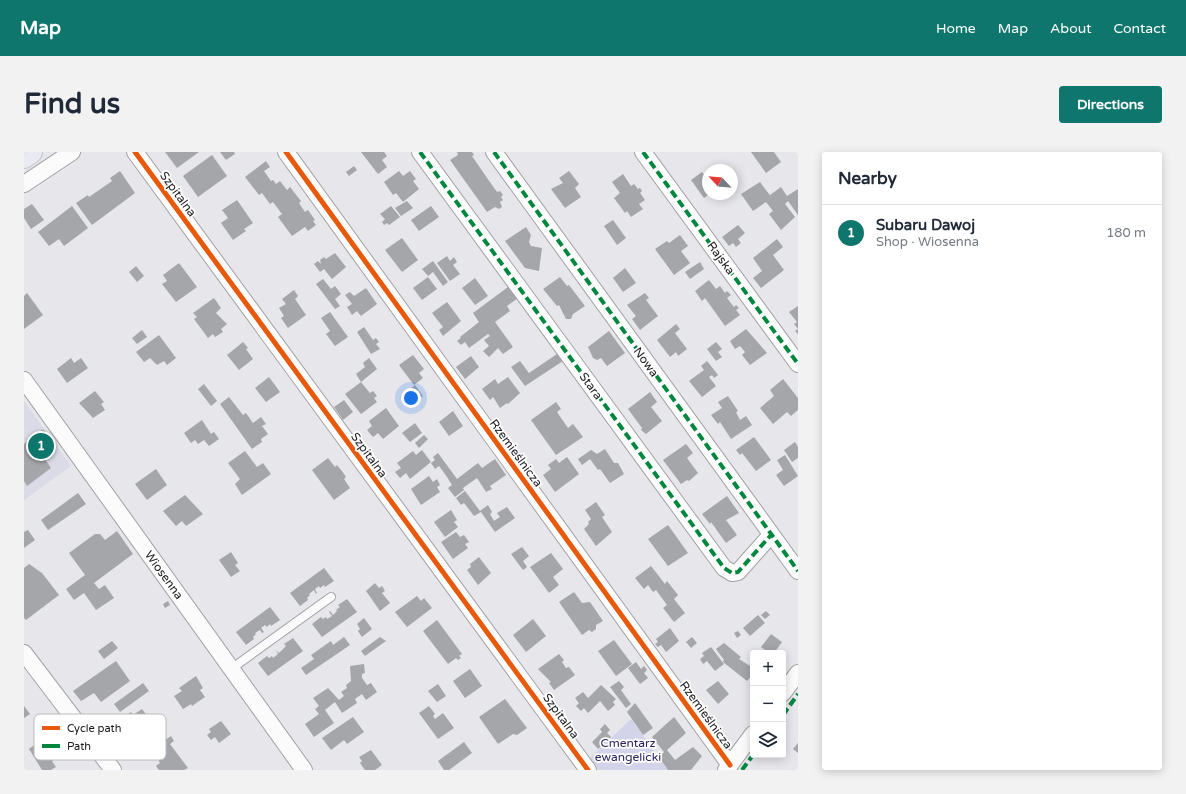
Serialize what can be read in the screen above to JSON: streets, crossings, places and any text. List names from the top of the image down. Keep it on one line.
{"streets":{"street":["Szpitalna","Rajska","Nowa","Stara","Rzemieślnicza","Wiosenna"]},"crossings":[["Nowa","Stara"]],"parks":["Cmentarz ewangelicki"],"legend":["Cycle path","Path"],"north":"top left","page":{"header":"Map","nav":["Home","Map","About","Contact"],"buttons":"Directions","title":"Find us","heading":"Nearby","list":[{"mark":"1","name":"Subaru Dawoj","note":"Shop · Wiosenna","value":"180 m"}],"pins":"1","map_buttons":["+","−"]}}
